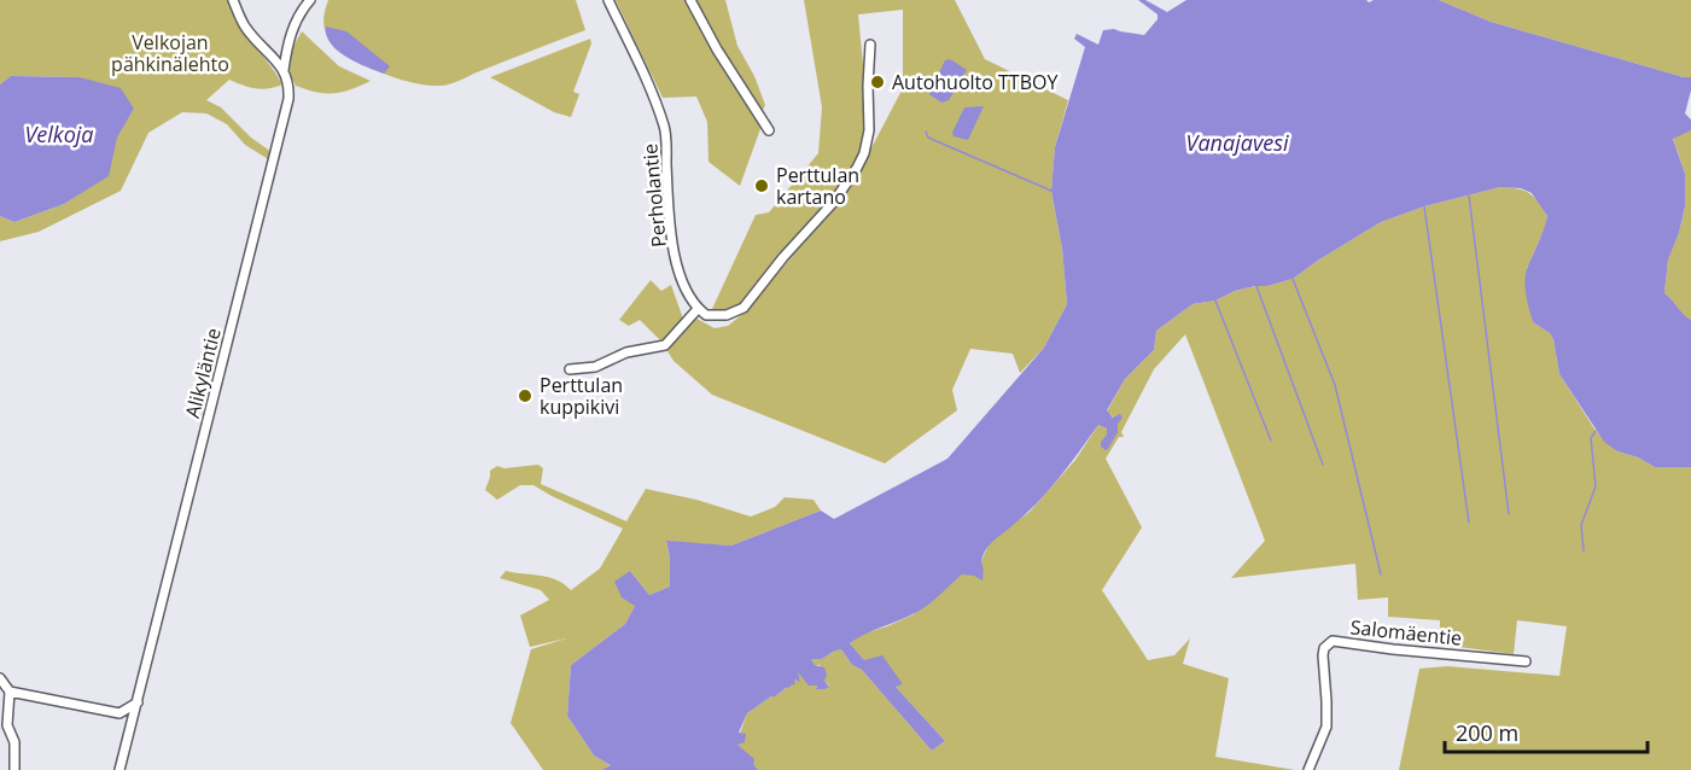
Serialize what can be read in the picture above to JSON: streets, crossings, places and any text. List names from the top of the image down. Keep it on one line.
{"streets":{"street":["Perholantie","Alikyläntie","Salomäentie"]},"water":["Velkoja","Vanajavesi"],"parks":["Velkojan pähkinälehto"],"places":["Autohuolto TTBOY","Perttulan kartano","Perttulan kuppikivi"],"scale_bar":"200 m"}
